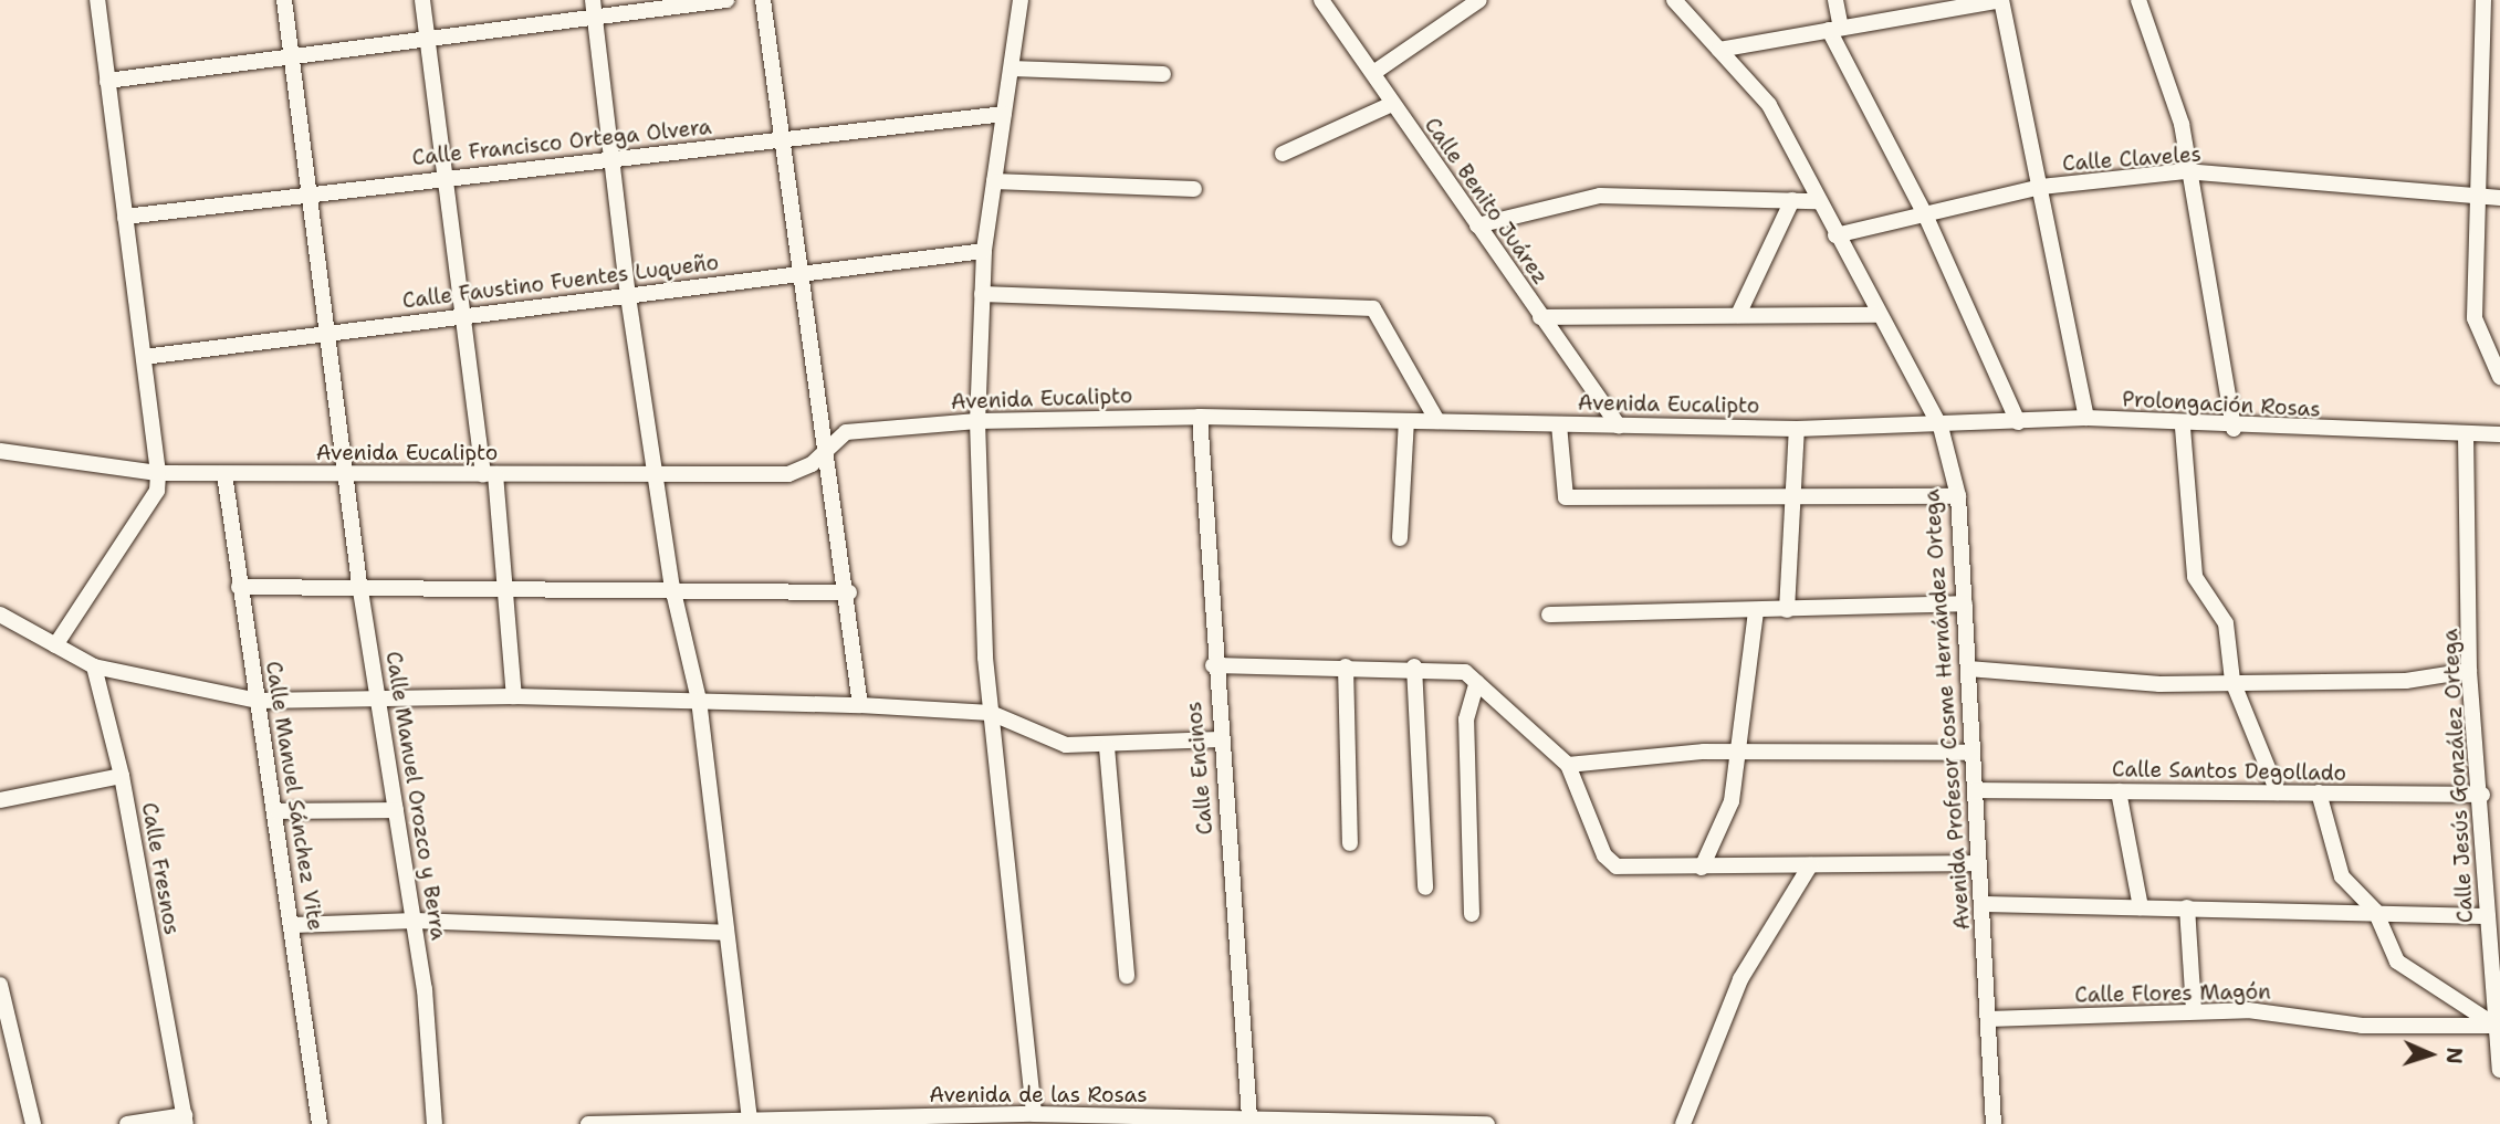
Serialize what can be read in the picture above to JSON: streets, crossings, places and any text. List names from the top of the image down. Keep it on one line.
{"streets":{"street":["Calle Francisco Ortega Olvera","Calle Claveles","Calle Benito Juárez","Calle Faustino Fuentes Luqueño","Avenida Eucalipto","Prolongación Rosas","Avenida Profesor Cosme Hernández Ortega","Calle Encinos","Calle Santos Degollado","Calle Jesús González Ortega","Calle Manuel Sánchez Vite","Calle Manuel Orozco y Berra","Calle Fresnos","Calle Flores Magón","Avenida de las Rosas"]},"crossings":[["Calle Francisco Ortega Olvera","Calle Manuel Orozco y Berra"],["Calle Claveles","Avenida Profesor Cosme Hernández Ortega"],["Calle Benito Juárez","Avenida Eucalipto"],["Calle Faustino Fuentes Luqueño","Calle Manuel Orozco y Berra"],["Avenida Eucalipto","Prolongación Rosas"],["Avenida Eucalipto","Avenida Profesor Cosme Hernández Ortega"],["Avenida Eucalipto","Calle Encinos"],["Avenida Eucalipto","Calle Manuel Sánchez Vite"],["Avenida Eucalipto","Calle Manuel Orozco y Berra"],["Prolongación Rosas","Avenida Profesor Cosme Hernández Ortega"],["Prolongación Rosas","Calle Jesús González Ortega"],["Avenida Profesor Cosme Hernández Ortega","Calle Santos Degollado"],["Avenida Profesor Cosme Hernández Ortega","Calle Flores Magón"],["Calle Encinos","Avenida de las Rosas"],["Calle Santos Degollado","Calle Jesús González Ortega"],["Calle Jesús González Ortega","Calle Flores Magón"]],"north":"right"}
